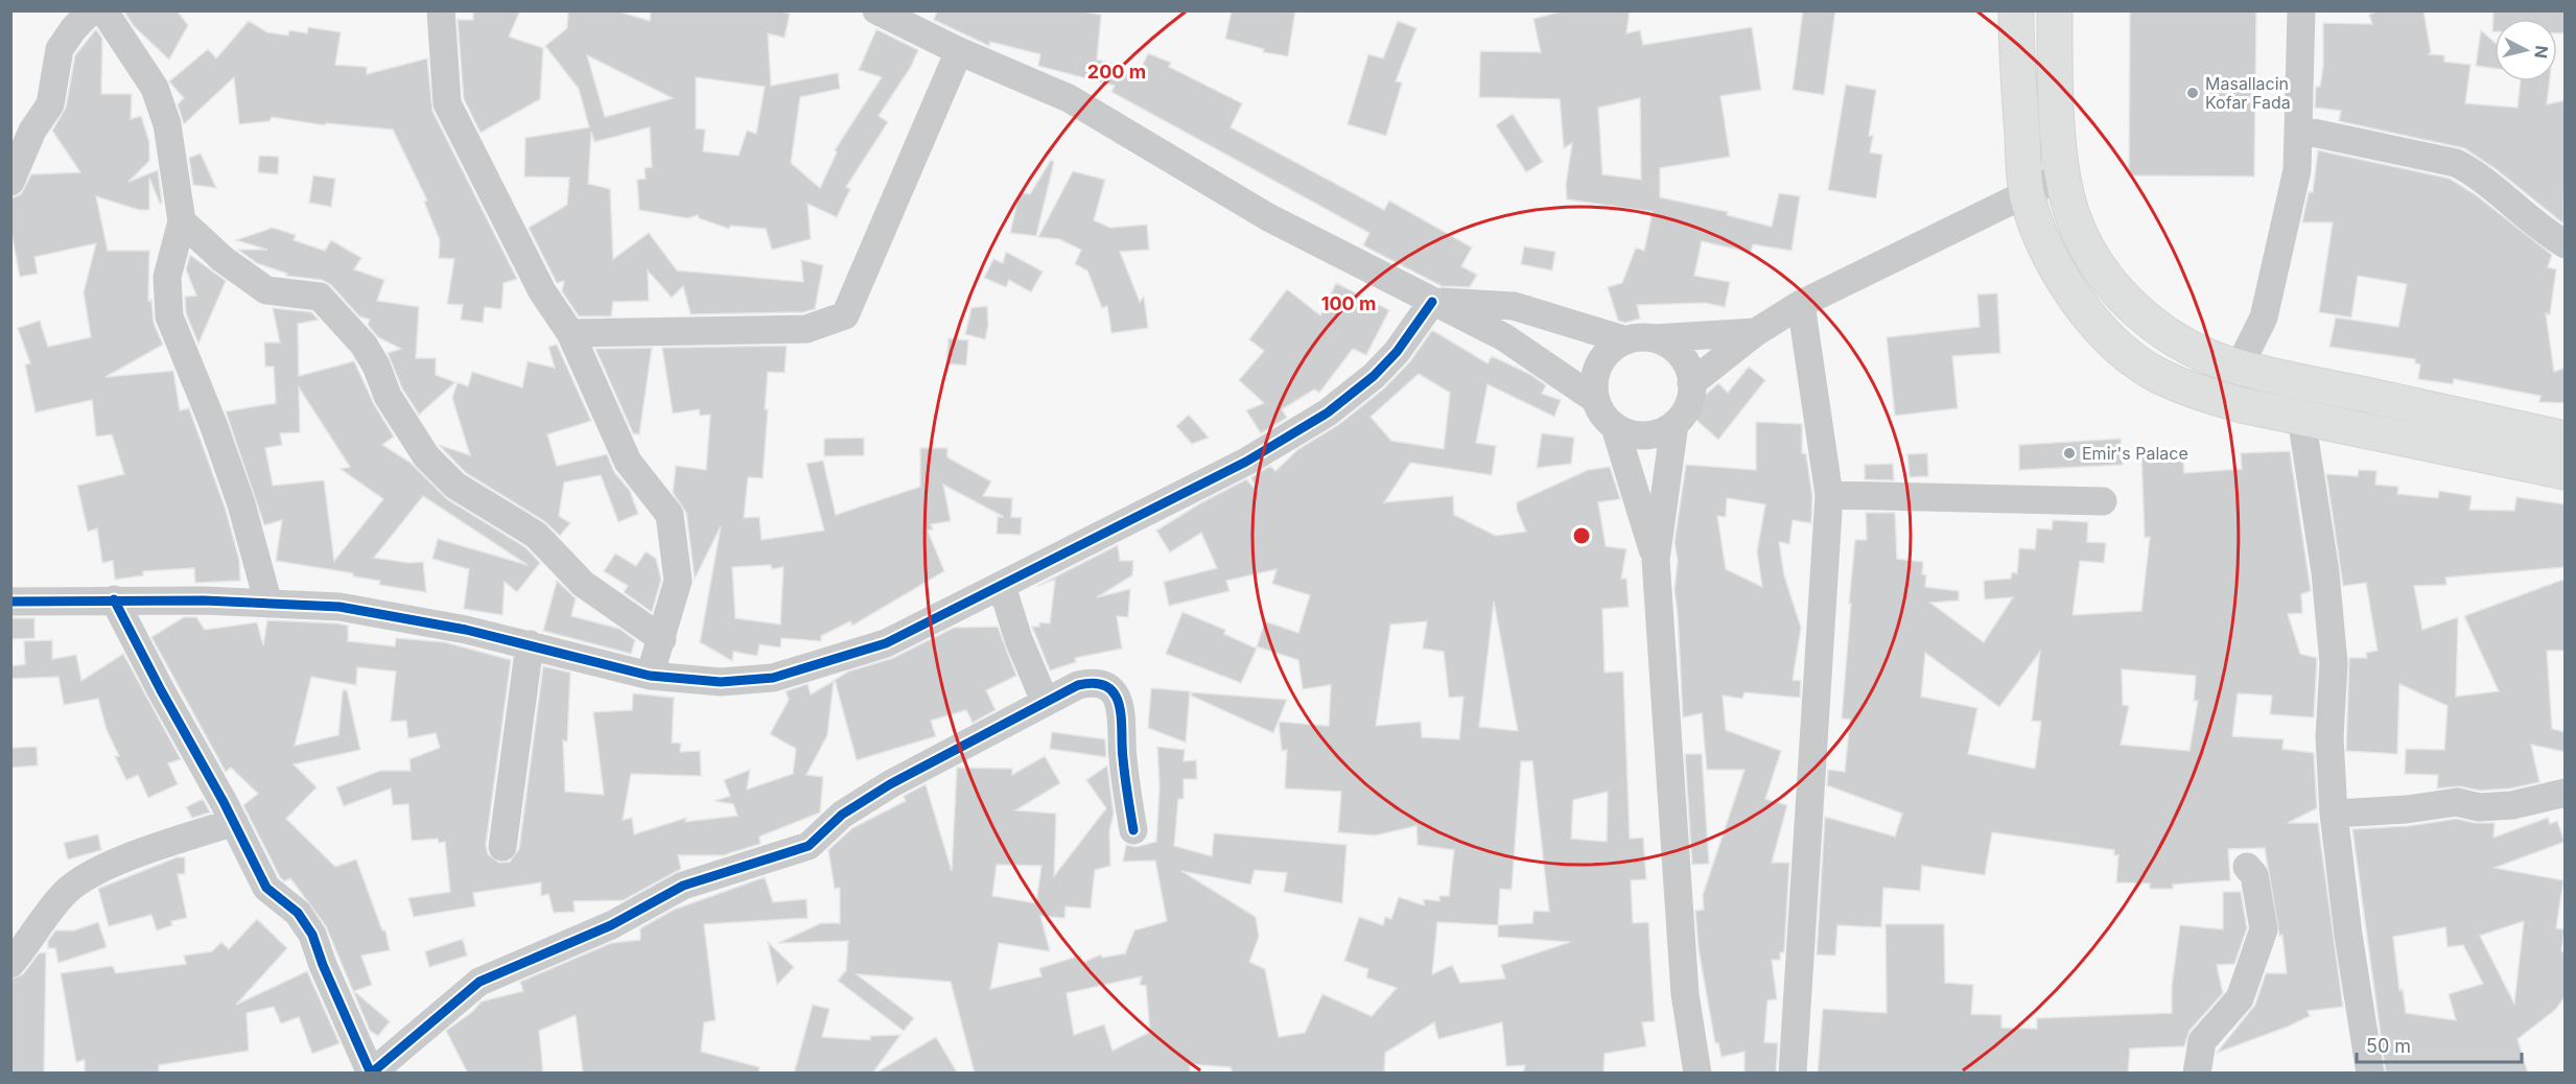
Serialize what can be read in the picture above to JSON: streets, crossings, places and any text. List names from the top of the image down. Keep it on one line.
{"places":["Masallacin Kofar Fada","Emir's Palace"],"scale_bar":"50 m","north":"right","rings":["200 m","100 m"]}
